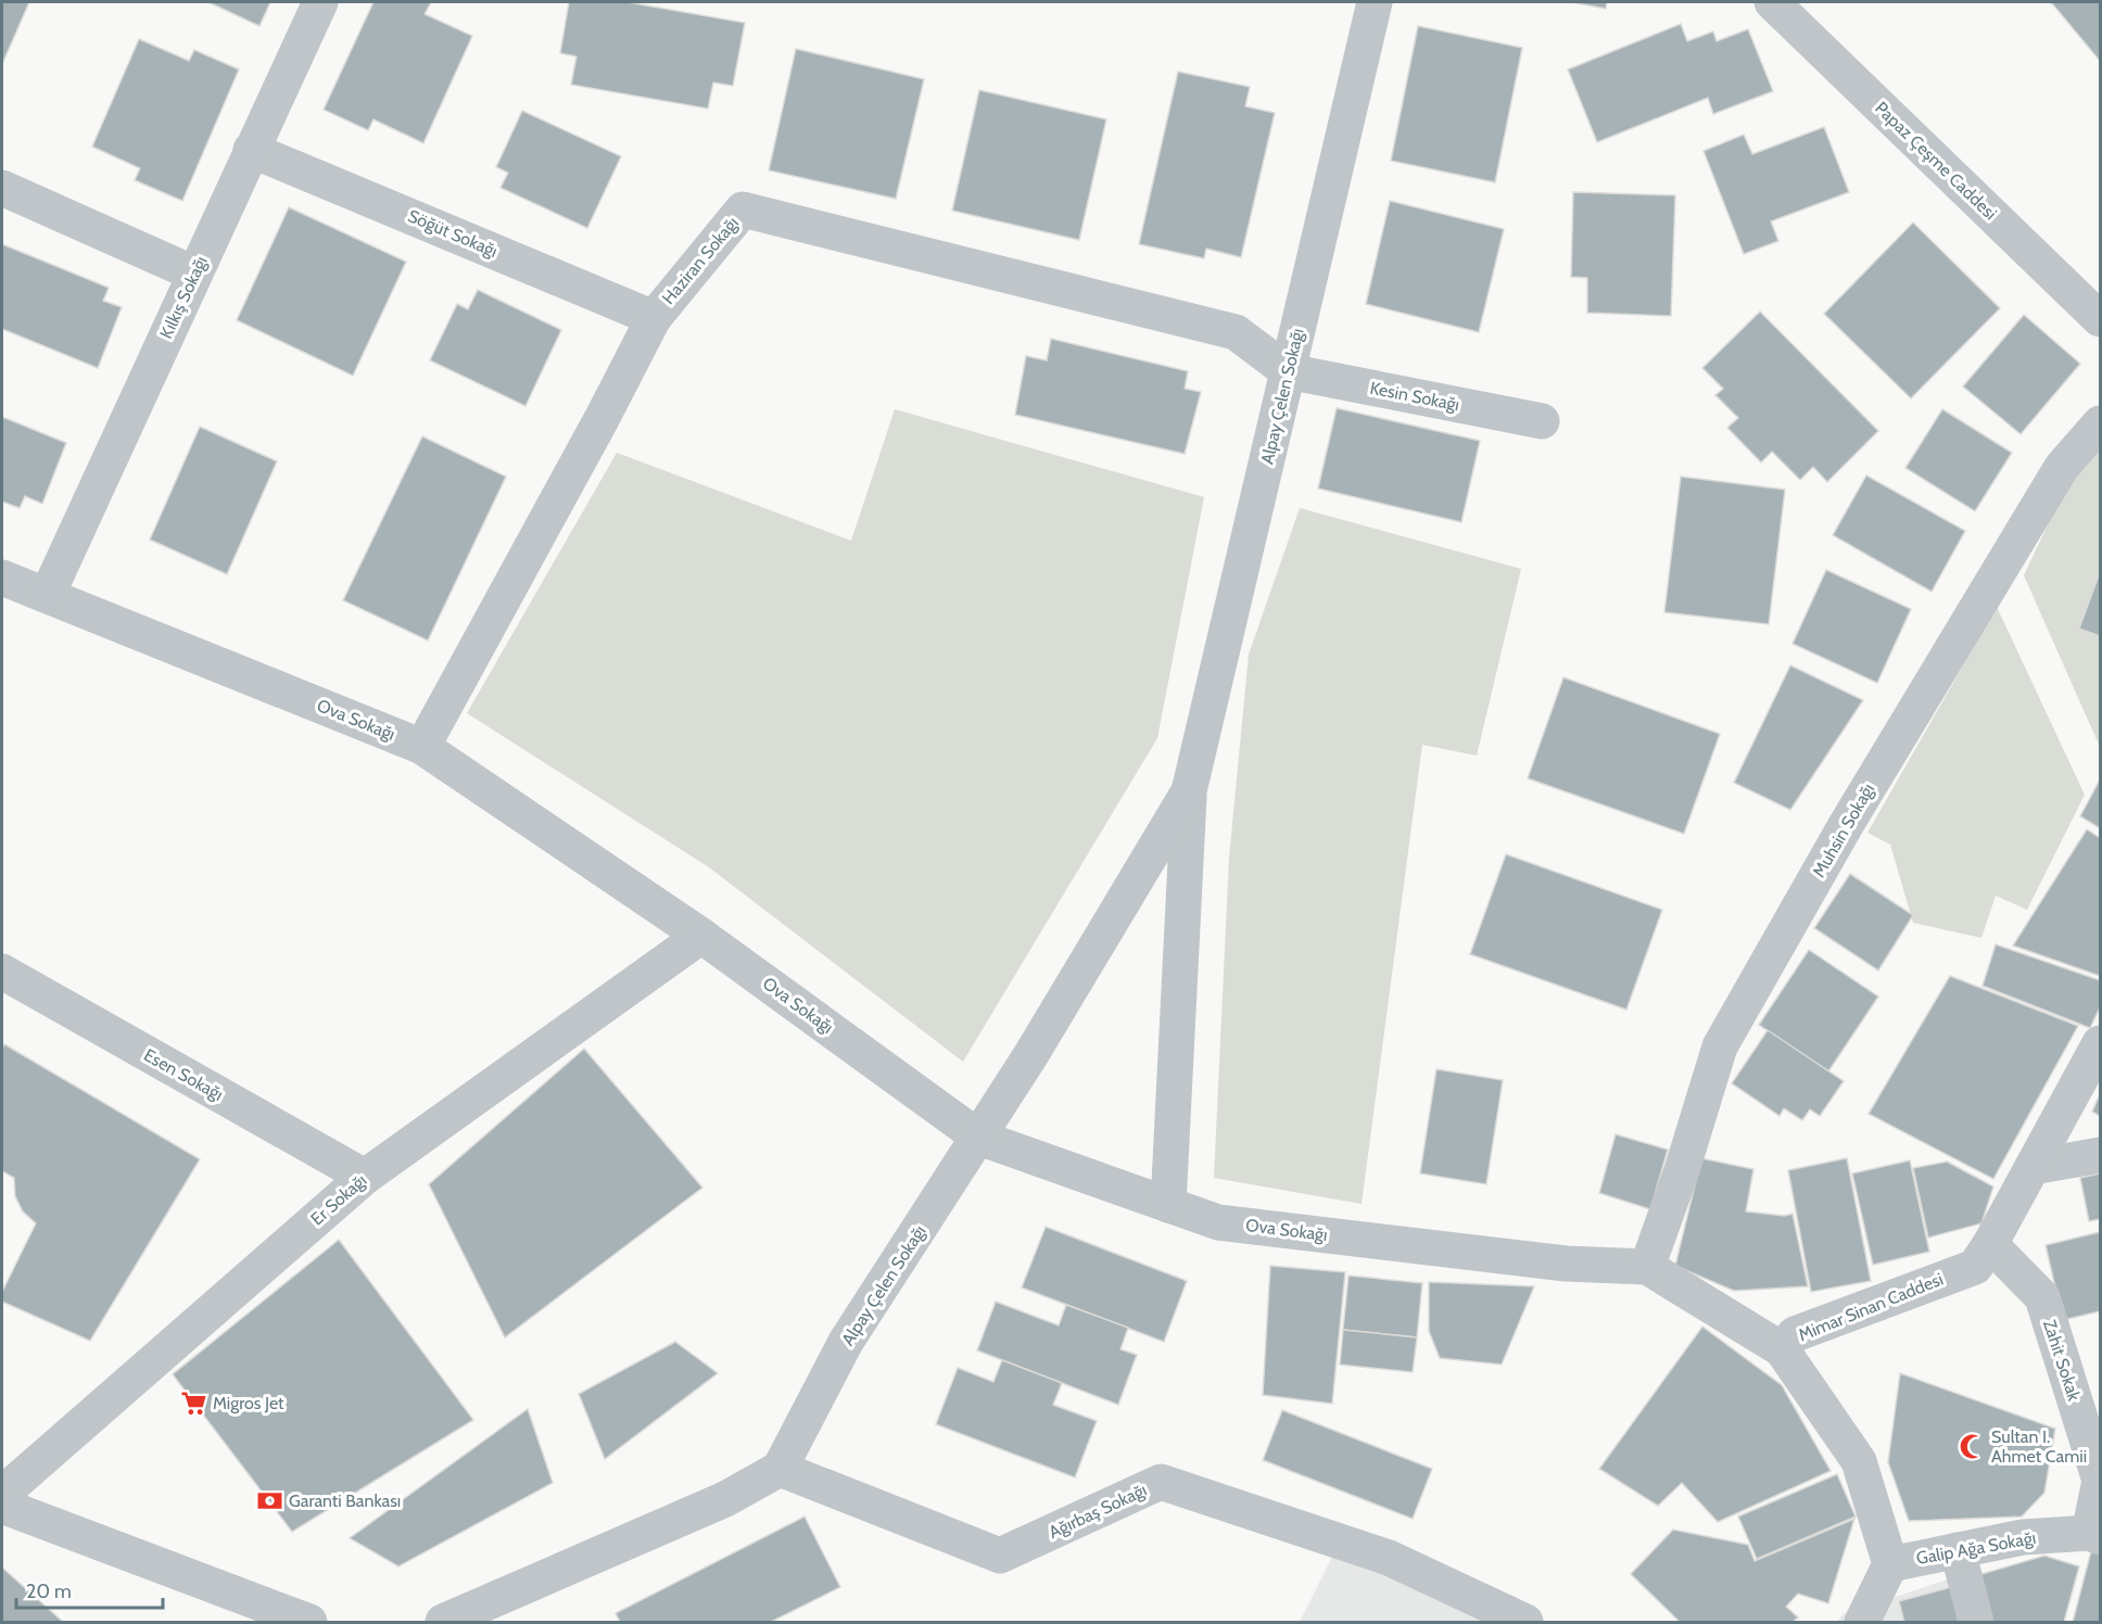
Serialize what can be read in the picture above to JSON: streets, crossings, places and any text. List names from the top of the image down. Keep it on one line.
{"streets":{"street":["Papaz Çeşme Caddesi","Söğüt Sokağı","Haziran Sokağı","Kılkış Sokağı","Alpay Çelen Sokağı","Kesin Sokağı","Ova Sokağı","Muhsin Sokağı","Esen Sokağı","Er Sokağı","Mimar Sinan Caddesi","Zahit Sokak","Ağırbaş Sokağı","Galip Ağa Sokağı"]},"crossings":[["Söğüt Sokağı","Haziran Sokağı"],["Söğüt Sokağı","Kılkış Sokağı"],["Haziran Sokağı","Alpay Çelen Sokağı"],["Haziran Sokağı","Kesin Sokağı"],["Haziran Sokağı","Ova Sokağı"],["Kılkış Sokağı","Ova Sokağı"],["Alpay Çelen Sokağı","Kesin Sokağı"],["Alpay Çelen Sokağı","Ova Sokağı"],["Alpay Çelen Sokağı","Ağırbaş Sokağı"],["Ova Sokağı","Muhsin Sokağı"],["Ova Sokağı","Er Sokağı"],["Esen Sokağı","Er Sokağı"],["Mimar Sinan Caddesi","Zahit Sokak"],["Mimar Sinan Caddesi","Galip Ağa Sokağı"],["Zahit Sokak","Galip Ağa Sokağı"]],"places":{"supermarket":["Migros Jet"],"mosque":["Sultan I. Ahmet Camii"],"bank":["Garanti Bankası"]},"scale_bar":"20 m"}
